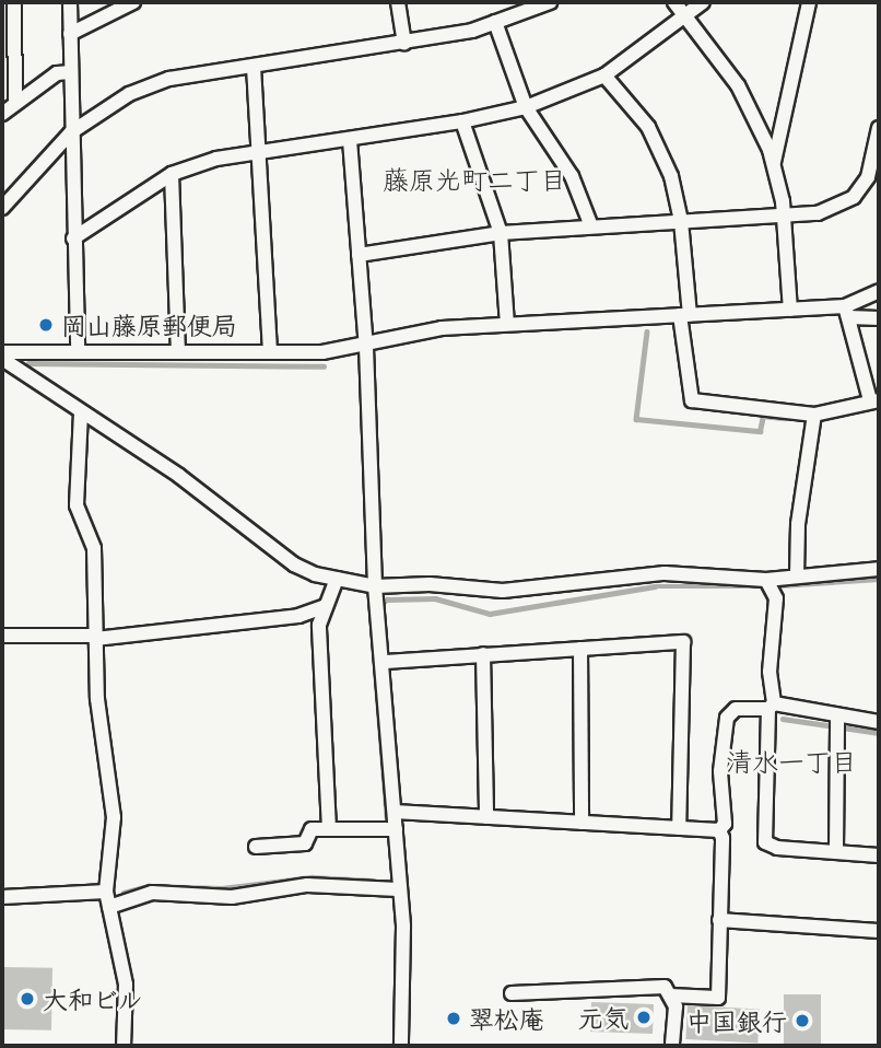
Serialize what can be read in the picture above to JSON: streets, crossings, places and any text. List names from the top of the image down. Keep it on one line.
{"districts":["藤原光町二丁目","清水一丁目"],"places":["岡山藤原郵便局","大和ビル","元気","翠松庵","中国銀行"]}
